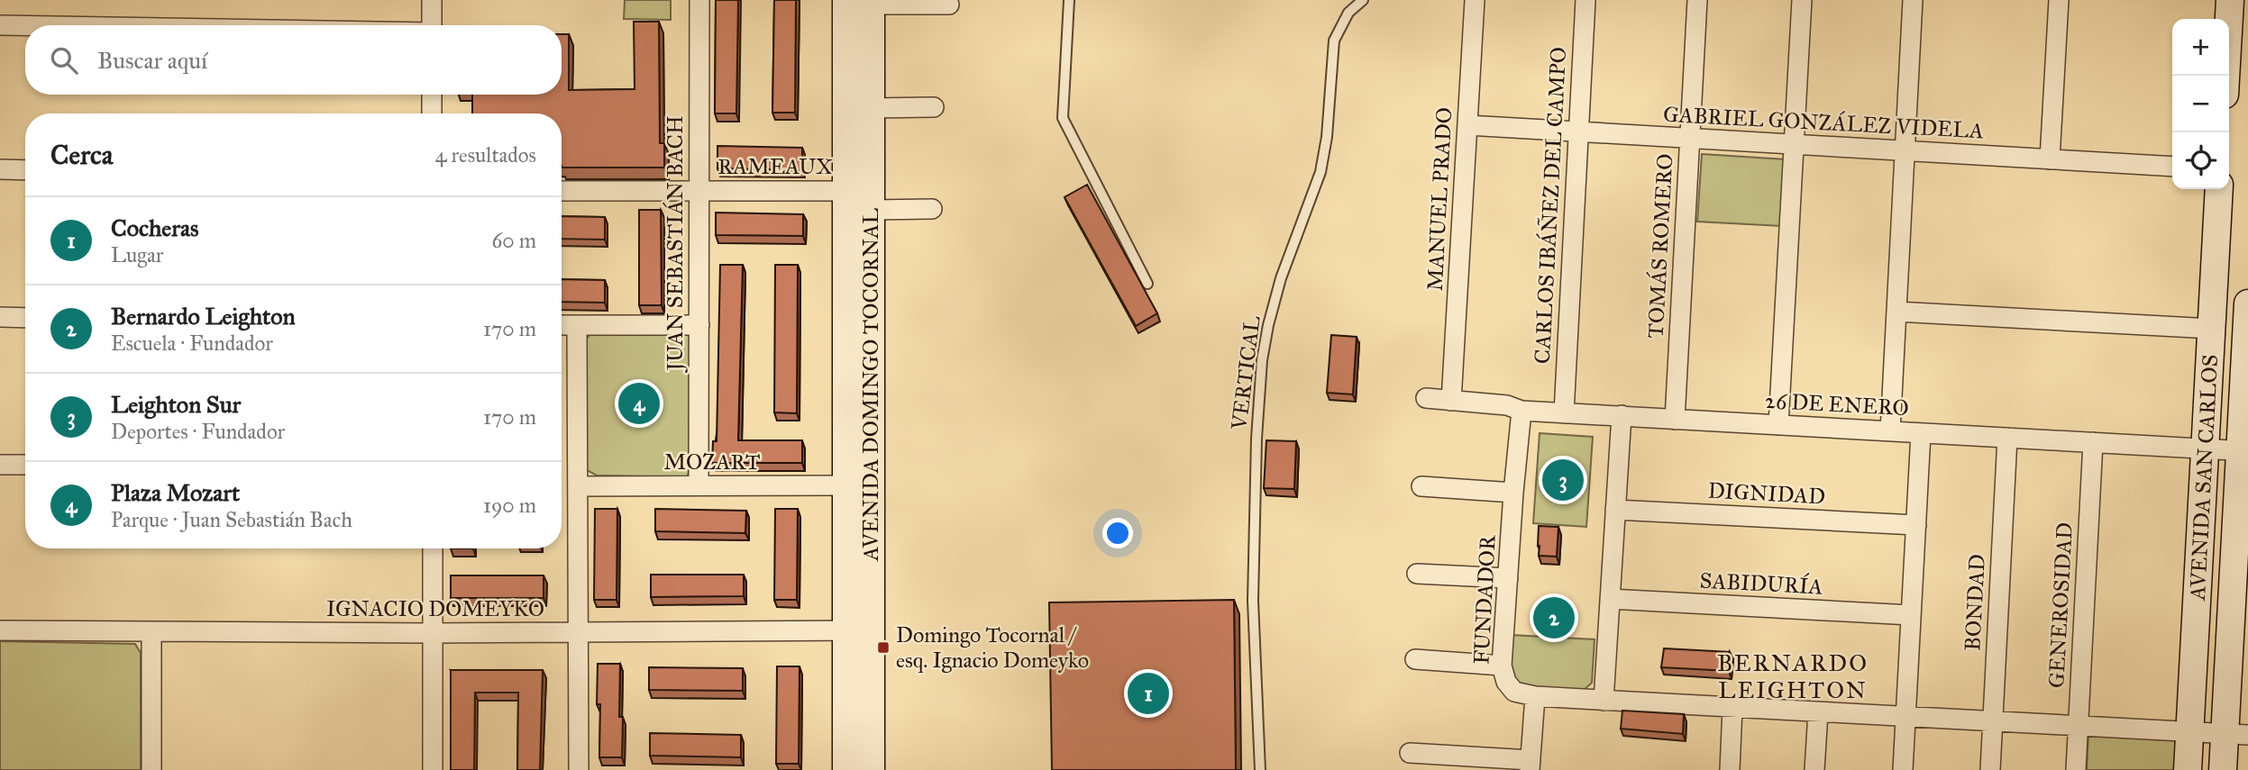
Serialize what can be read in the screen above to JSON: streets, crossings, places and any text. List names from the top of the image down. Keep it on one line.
{"streets":{"main road":["AVENIDA DOMINGO TOCORNAL","AVENIDA SAN CARLOS"],"street":["GABRIEL GONZÁLEZ VIDELA","RAMEAUX","MANUEL PRADO","CARLOS IBÁÑEZ DEL CAMPO","JUAN SEBASTIÁN BACH","TOMÁS ROMERO","26 DE ENERO","MOZART","DIGNIDAD","SABIDURÍA","FUNDADOR","BONDAD","GENEROSIDAD","IGNACIO DOMEYKO"],"lane":["VERTICAL"]},"crossings":[["GABRIEL GONZÁLEZ VIDELA","MANUEL PRADO"],["GABRIEL GONZÁLEZ VIDELA","CARLOS IBÁÑEZ DEL CAMPO"],["GABRIEL GONZÁLEZ VIDELA","TOMÁS ROMERO"],["RAMEAUX","JUAN SEBASTIÁN BACH"],["RAMEAUX","AVENIDA DOMINGO TOCORNAL"],["MANUEL PRADO","26 DE ENERO"],["CARLOS IBÁÑEZ DEL CAMPO","26 DE ENERO"],["JUAN SEBASTIÁN BACH","MOZART"],["TOMÁS ROMERO","26 DE ENERO"],["AVENIDA DOMINGO TOCORNAL","MOZART"],["AVENIDA DOMINGO TOCORNAL","IGNACIO DOMEYKO"],["26 DE ENERO","AVENIDA SAN CARLOS"],["26 DE ENERO","FUNDADOR"],["26 DE ENERO","BONDAD"],["26 DE ENERO","GENEROSIDAD"]],"districts":["BERNARDO LEIGHTON"],"places":{"transit":["Domingo Tocornal / esq. Ignacio Domeyko"]},"page":{"map_buttons":["+","−"],"search":"Buscar aquí","heading":["Cerca","4 resultados"],"list":[{"mark":"1","name":"Cocheras","note":"Lugar","value":"60 m"},{"mark":"2","name":"Bernardo Leighton","note":"Escuela · Fundador","value":"170 m"},{"mark":"3","name":"Leighton Sur","note":"Deportes · Fundador","value":"170 m"},{"mark":"4","name":"Plaza Mozart","note":"Parque · Juan Sebastián Bach","value":"190 m"}],"pins":["4","3","2","1"]}}
